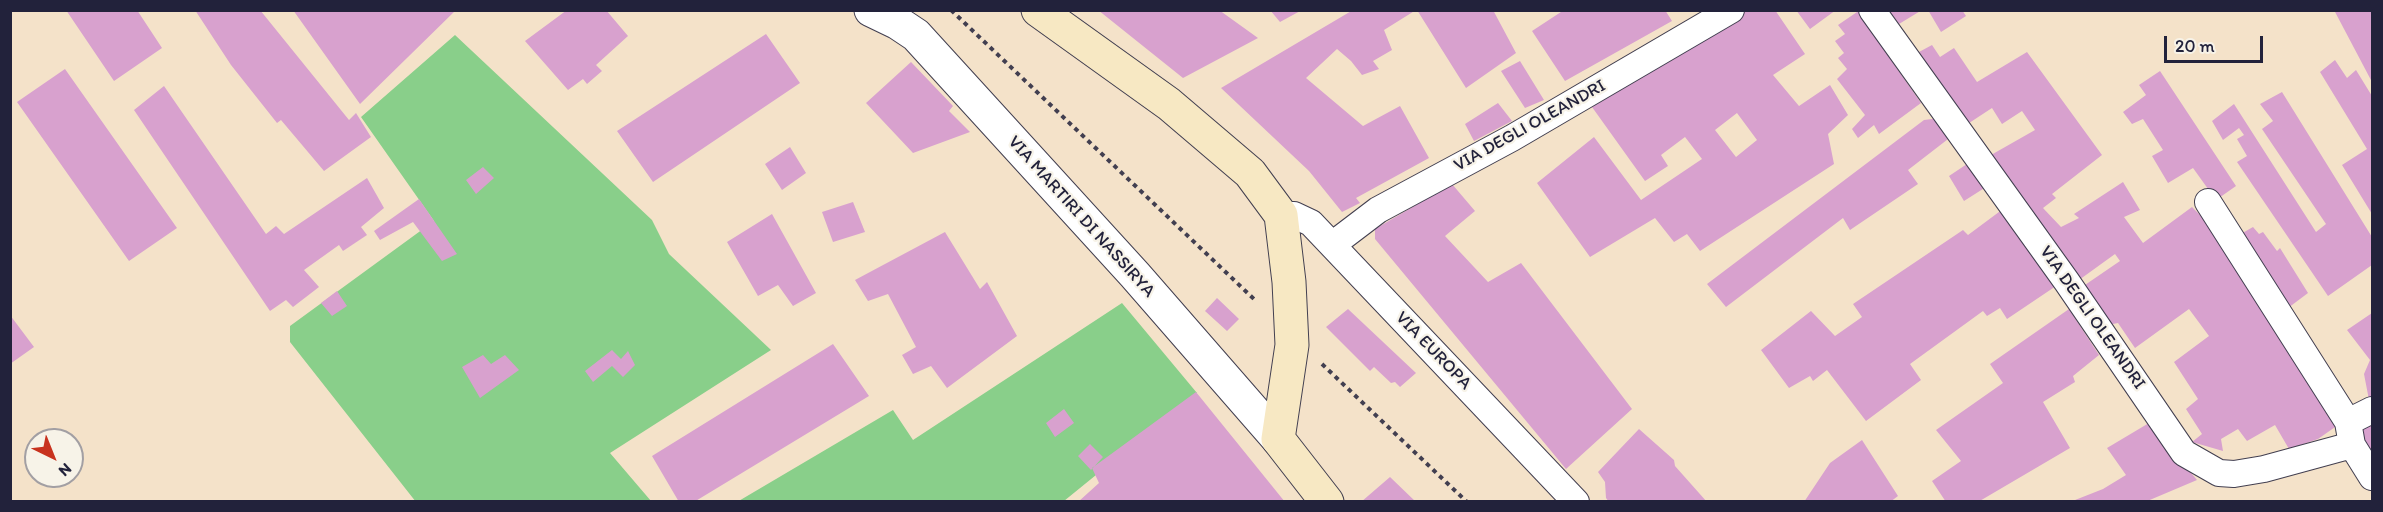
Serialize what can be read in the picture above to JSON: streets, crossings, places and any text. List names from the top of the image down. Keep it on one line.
{"streets":{"street":["VIA DEGLI OLEANDRI","VIA MARTIRI DI NASSIRYA","VIA EUROPA"]},"crossings":[["VIA DEGLI OLEANDRI","VIA EUROPA"]],"scale_bar":"20 m","north":"bottom right"}
